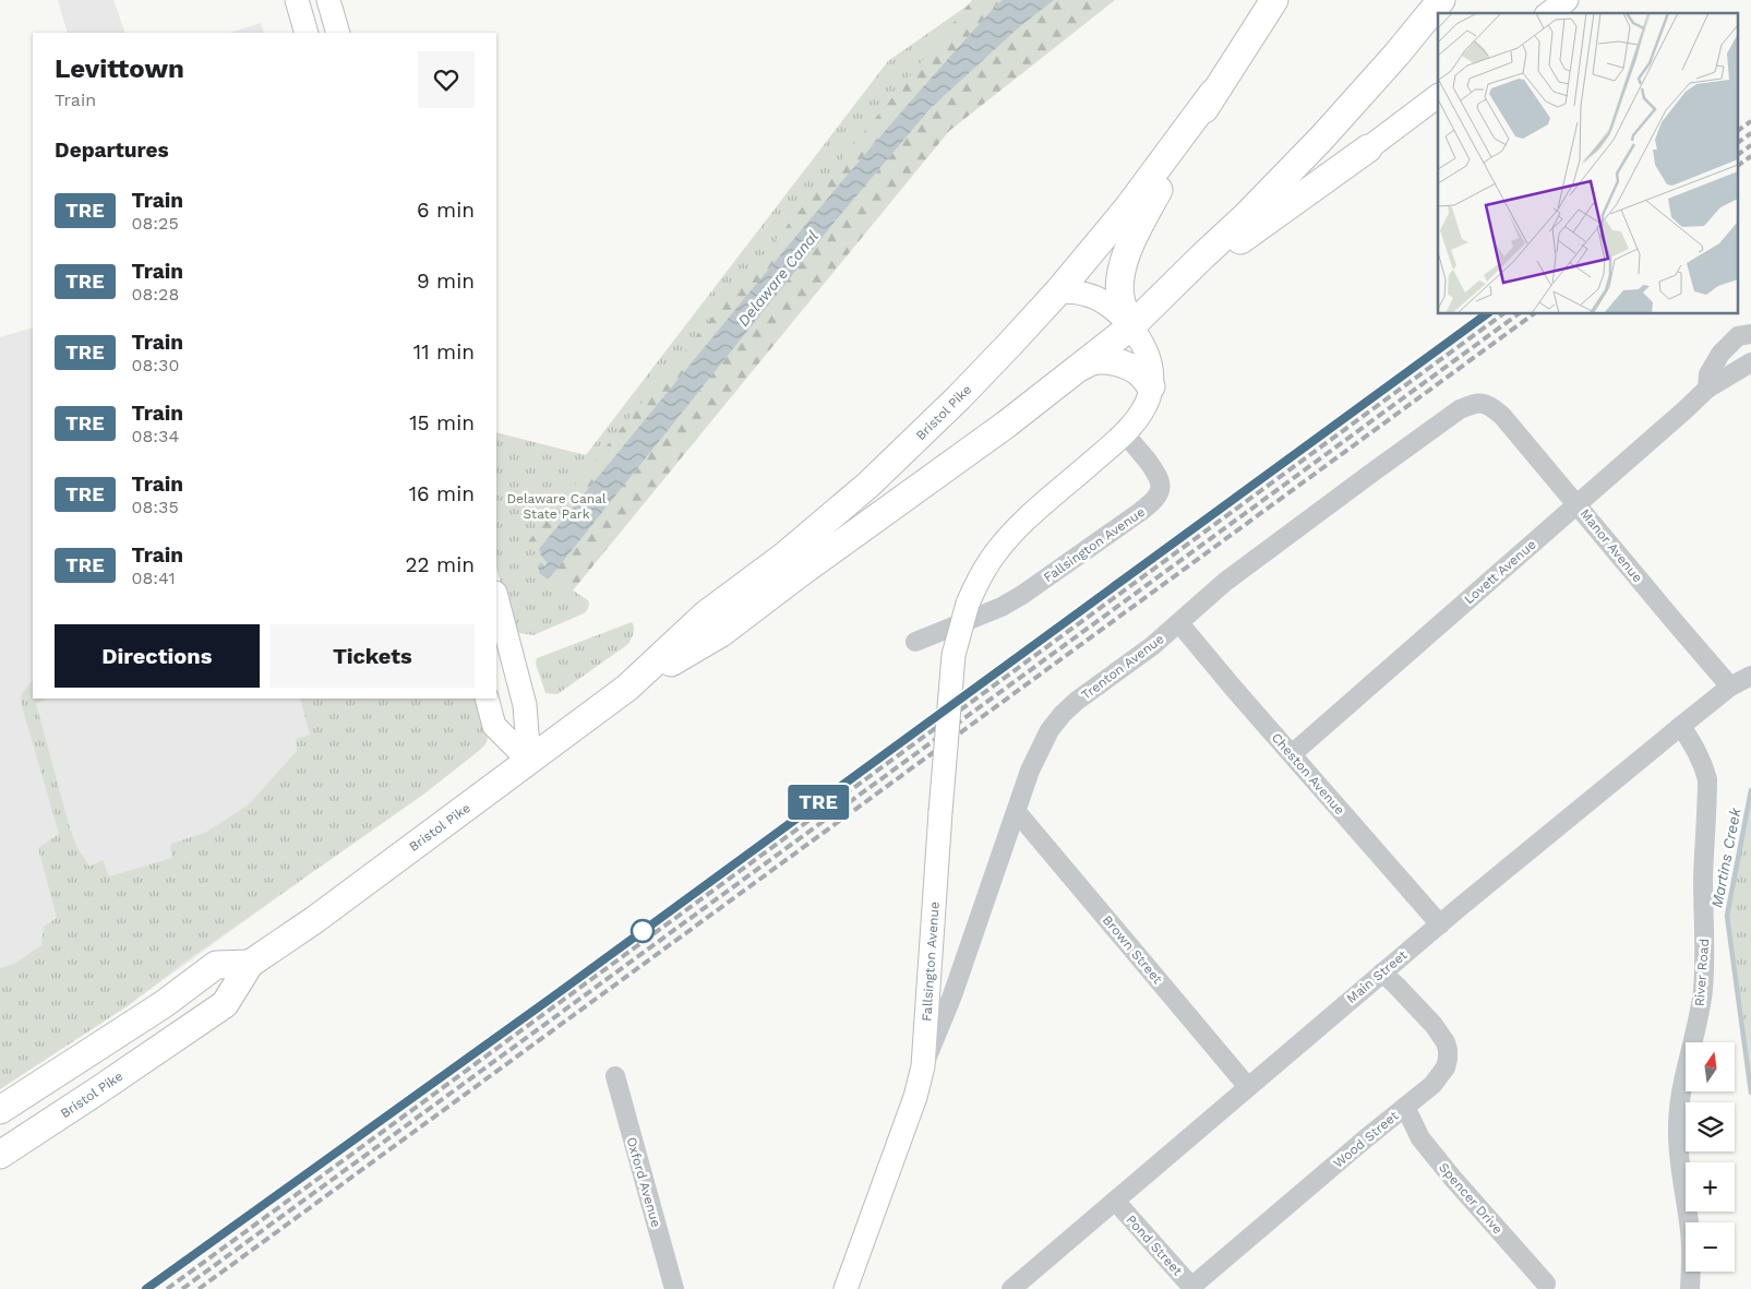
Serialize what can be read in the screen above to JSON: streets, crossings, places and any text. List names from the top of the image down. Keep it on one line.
{"streets":{"highway":["Bristol Pike"],"main road":["Fallsington Avenue"],"street":["Manor Avenue","Lovett Avenue","Trenton Avenue","Cheston Avenue","Brown Street","River Road","Main Street","Wood Street","Oxford Avenue","Spencer Drive","Pond Street"]},"crossings":[["Bristol Pike","Fallsington Avenue"],["Fallsington Avenue","Trenton Avenue"],["Manor Avenue","Lovett Avenue"],["Manor Avenue","Trenton Avenue"],["Manor Avenue","Main Street"],["Lovett Avenue","Cheston Avenue"],["Trenton Avenue","Cheston Avenue"],["Trenton Avenue","Brown Street"],["Cheston Avenue","Main Street"],["Brown Street","Main Street"],["River Road","Main Street"],["Main Street","Wood Street"],["Main Street","Pond Street"],["Wood Street","Spencer Drive"],["Wood Street","Pond Street"]],"water":["Delaware Canal","Martins Creek"],"parks":["Delaware Canal State Park"],"north":"top","page":{"on_map":"TRE","heading":[["Levittown","Train"],"Departures"],"list":[{"mark":"TRE","name":"Train","note":"08:25","value":"6 min"},{"mark":"TRE","name":"Train","note":"08:28","value":"9 min"},{"mark":"TRE","name":"Train","note":"08:30","value":"11 min"},{"mark":"TRE","name":"Train","note":"08:34","value":"15 min"},{"mark":"TRE","name":"Train","note":"08:35","value":"16 min"},{"mark":"TRE","name":"Train","note":"08:41","value":"22 min"}],"buttons":["Directions","Tickets"],"map_buttons":["+","−"]}}
